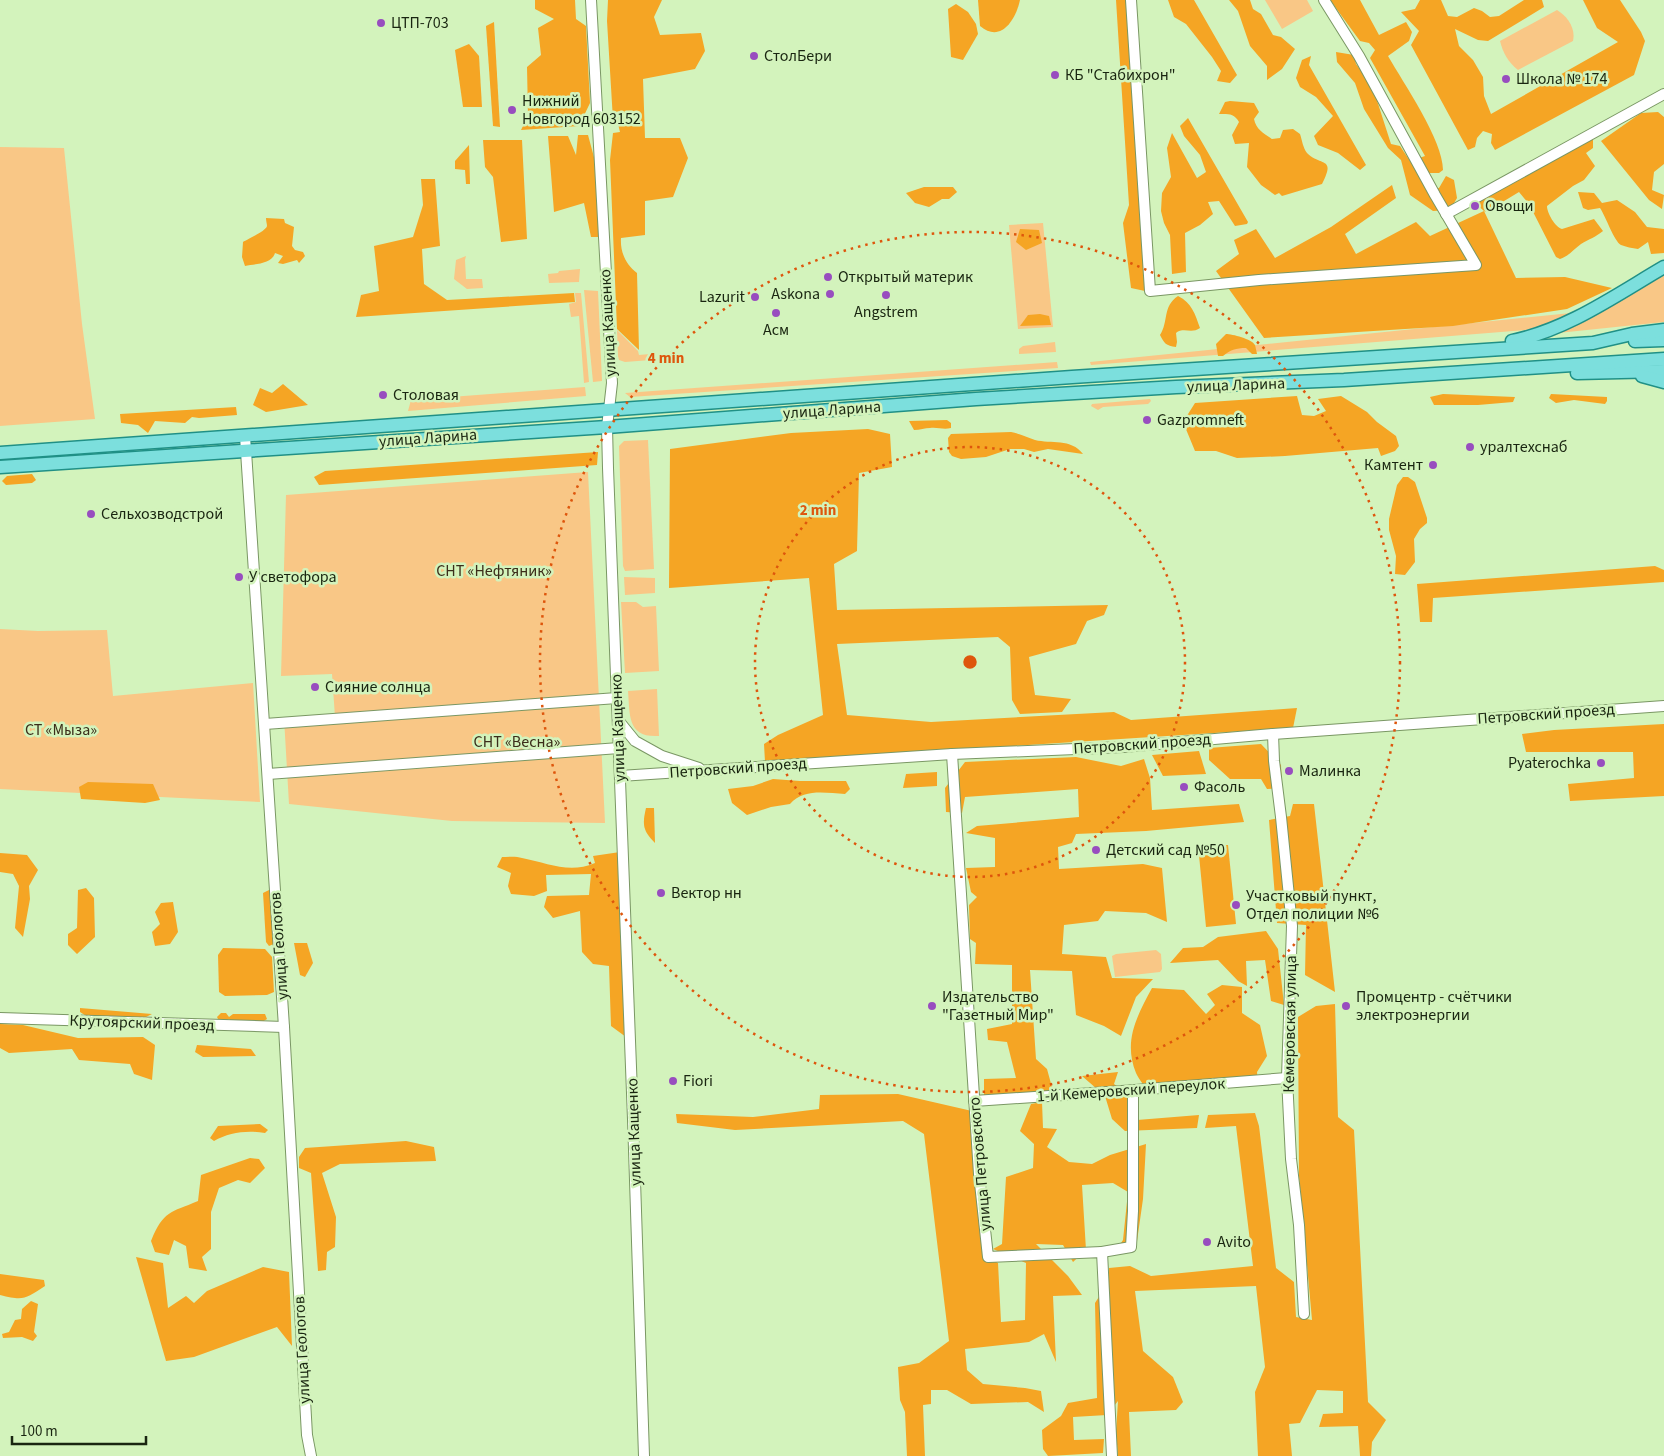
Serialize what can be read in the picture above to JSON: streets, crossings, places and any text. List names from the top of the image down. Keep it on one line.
{"streets":{"main road":["улица Ларина"],"street":["улица Кащенко","Петровский проезд","улица Геологов","Крутоярский проезд","Кемеровская улица","1-й Кемеровский переулок","улица Петровского"]},"crossings":[["улица Кащенко","улица Ларина"],["улица Кащенко","Петровский проезд"],["улица Ларина","улица Геологов"],["Петровский проезд","Кемеровская улица"],["Петровский проезд","улица Петровского"],["улица Геологов","Крутоярский проезд"],["Кемеровская улица","1-й Кемеровский переулок"],["1-й Кемеровский переулок","улица Петровского"]],"parks":["СНТ «Нефтяник»","СТ «Мыза»","СНТ «Весна»"],"places":["ЦТП-703","СтолБери","КБ \"Стабихрон\"","Школа № 174","Нижний Новгород 603152","Овощи","Открытый материк","Askona","Angstrem","Lazurit","Асм","Столовая","Gazpromneft","уралтехснаб","Камтент","Сельхозводстрой","У светофора","Сияние солнца","Pyaterochka","Малинка","Фасоль","Детский сад №50","Вектор нн","Участковый пункт, Отдел полиции №6","Издательство \"Газетный Мир\"","Промцентр - счётчики электроэнергии","Fiori","Avito"],"scale_bar":"100 m","rings":["4 min","2 min"]}
